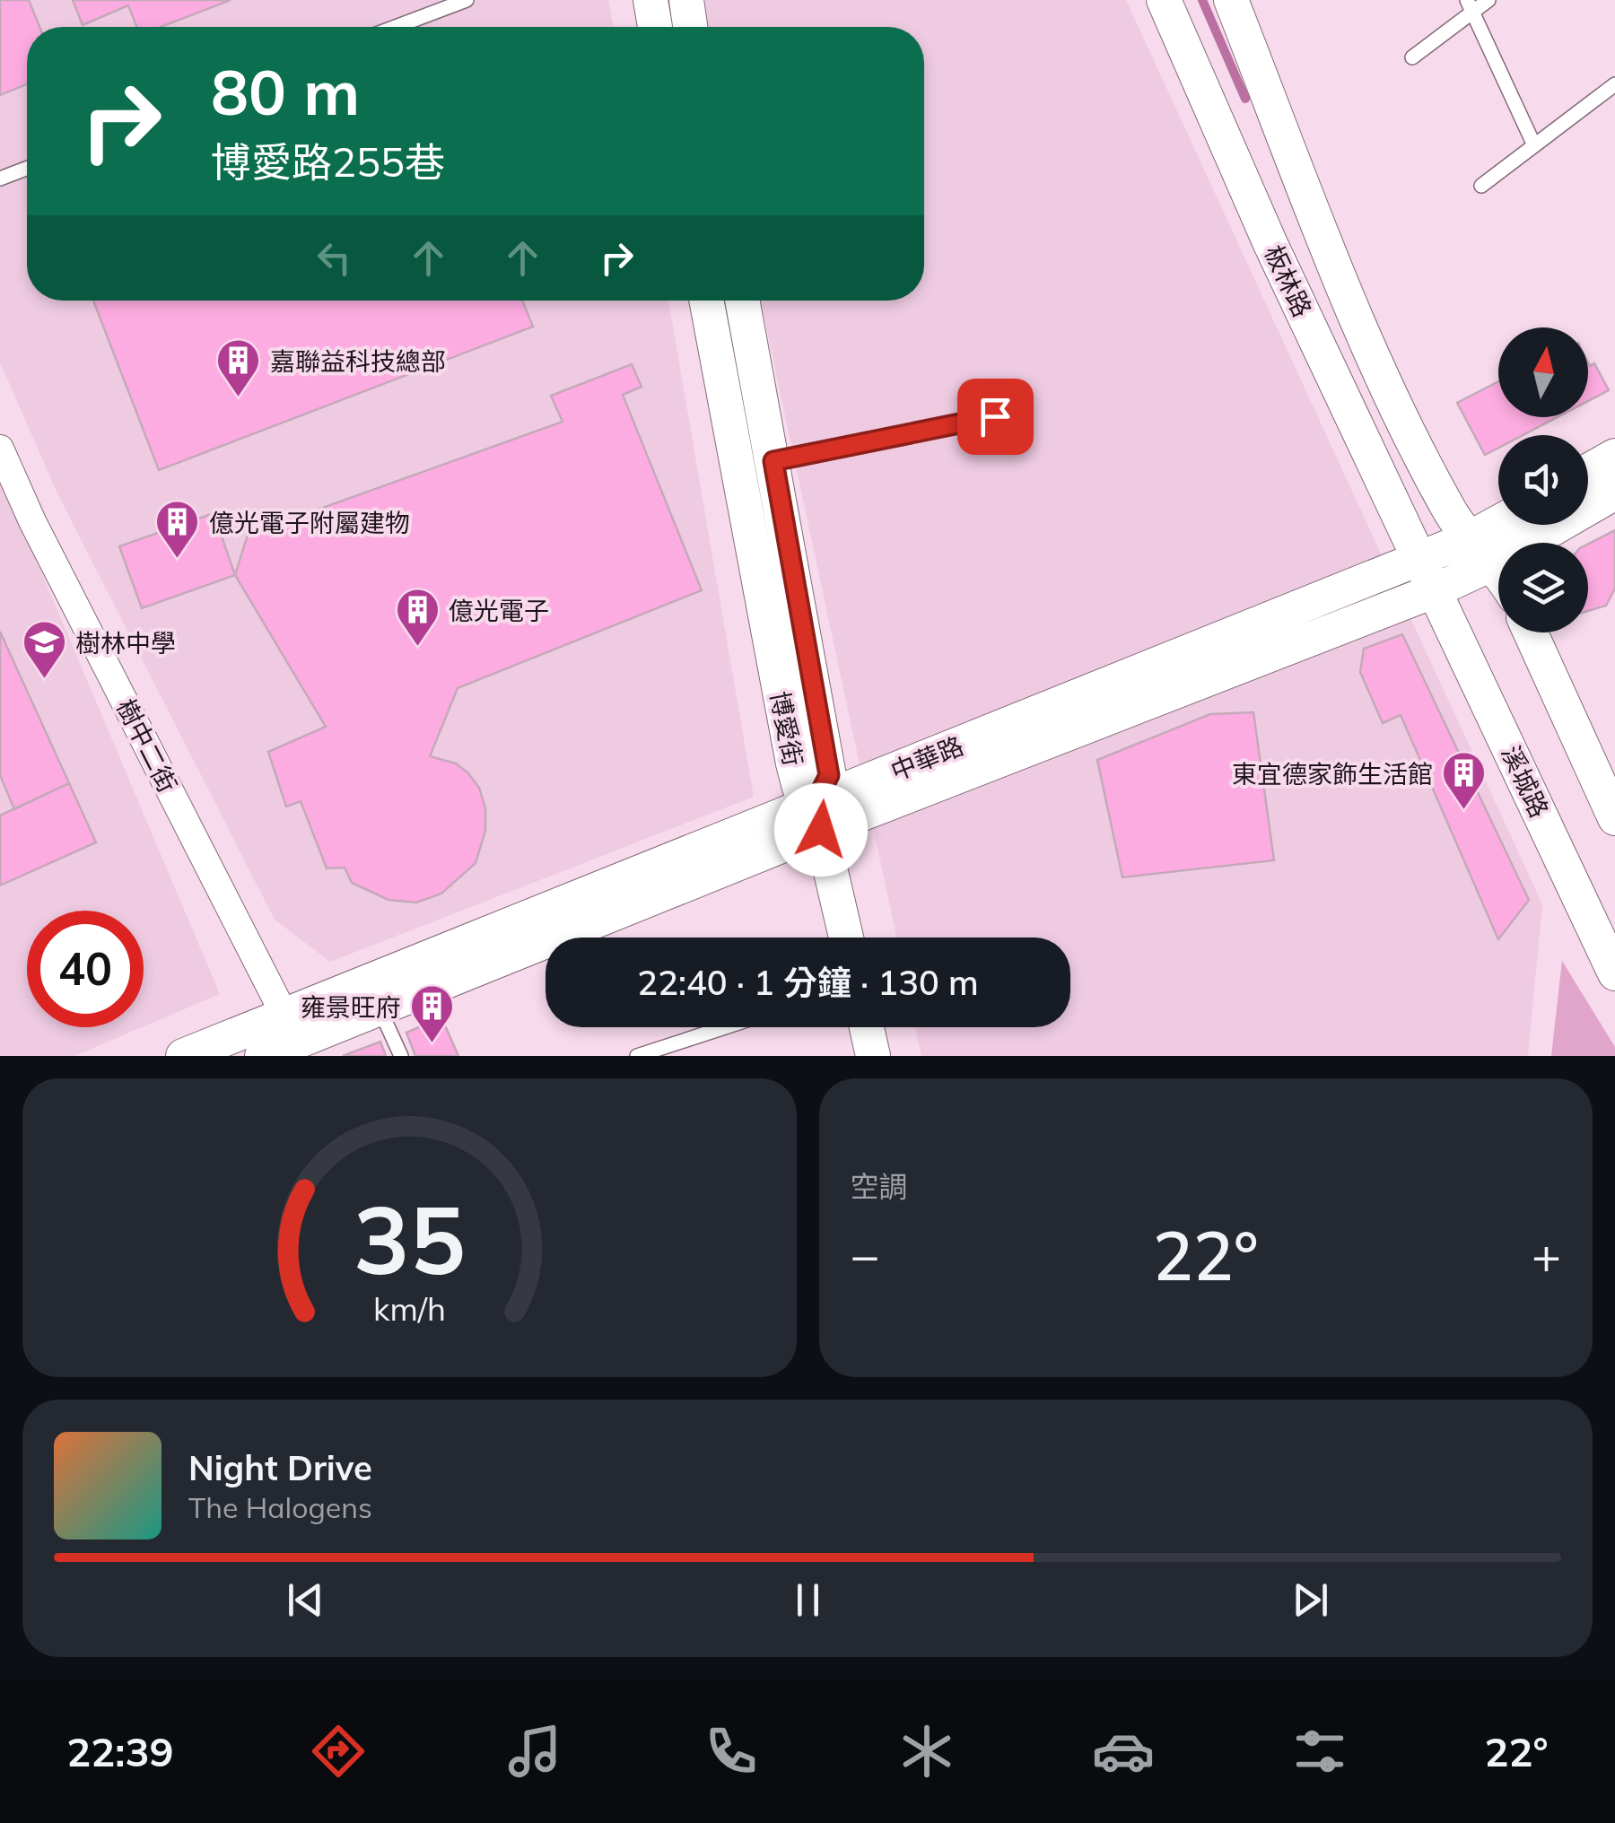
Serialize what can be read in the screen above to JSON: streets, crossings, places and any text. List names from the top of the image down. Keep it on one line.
{"streets":{"street":["板林路","博愛街","樹中二街","中華路","溪城路"]},"crossings":[["板林路","中華路"],["板林路","溪城路"],["博愛街","中華路"],["樹中二街","中華路"],["中華路","溪城路"]],"places":{"building":["嘉聯益科技總部","億光電子附屬建物","億光電子","東宜德家飾生活館","雍景旺府"],"school or university":["樹林中學"]},"north":"top","page":{"turn":["80 m","博愛路255巷"],"limit":"40","trip":"22:40 · 1 分鐘 · 130 m","tile":"空調","heat":["−","22°","+"],"song":["Night Drive","The Halogens"],"tabs":["22:39","22°"],"gauge":["35","km/h"]}}
